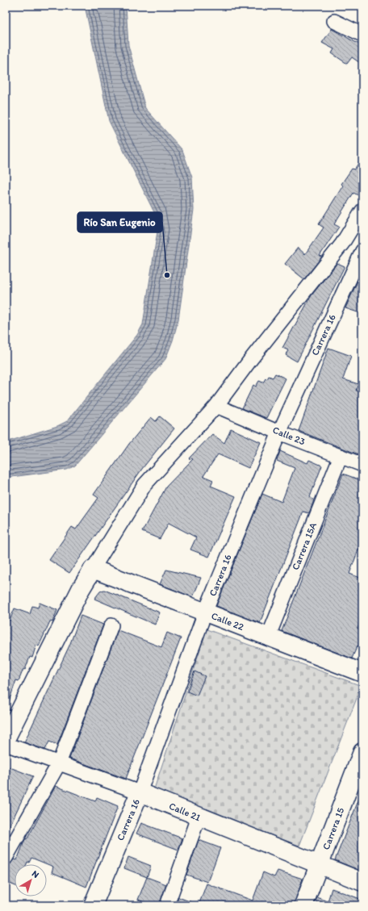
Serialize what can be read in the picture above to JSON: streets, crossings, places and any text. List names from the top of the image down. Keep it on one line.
{"streets":{"main road":["Carrera 16","Calle 22","Calle 21","Carrera 15"],"street":["Calle 23","Carrera 15A"]},"crossings":[["Carrera 16","Calle 23"],["Carrera 16","Calle 22"],["Carrera 16","Calle 21"],["Calle 23","Carrera 15A"],["Carrera 15A","Calle 22"],["Calle 21","Carrera 15"]],"places":["Río San Eugenio"],"north":"top right"}
